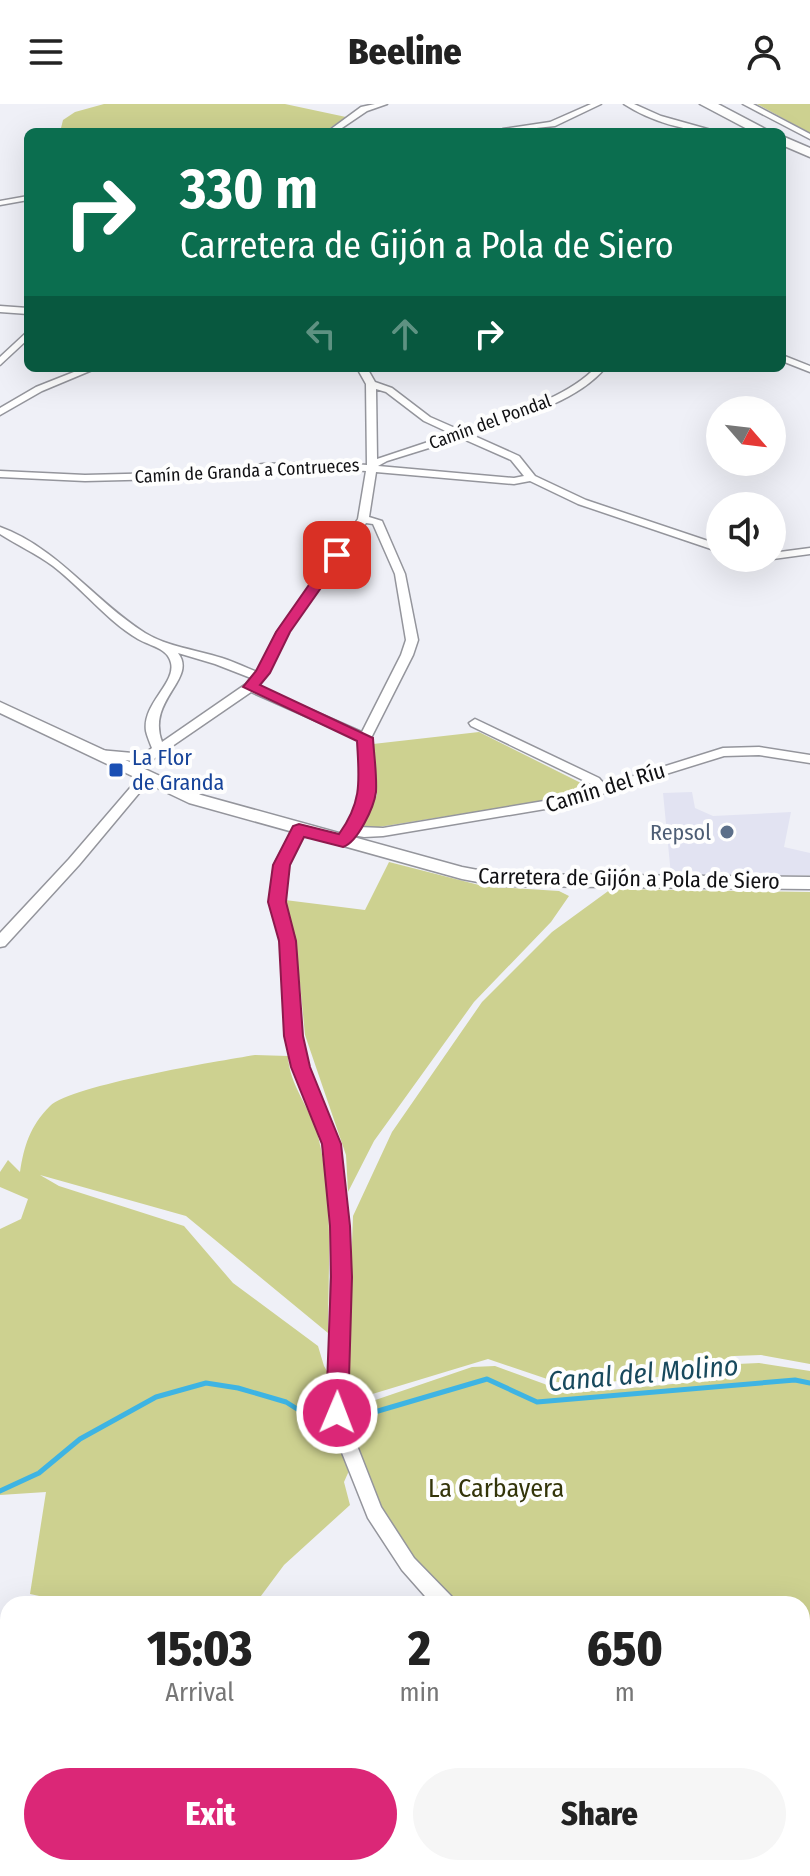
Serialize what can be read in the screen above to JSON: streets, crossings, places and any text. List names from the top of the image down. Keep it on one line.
{"streets":{"street":["Camín del Pondal","Camín de Granda a Contrueces","Camín del Ríu","Carretera de Gijón a Pola de Siero"]},"crossings":[["Camín del Pondal","Camín de Granda a Contrueces"],["Camín del Ríu","Carretera de Gijón a Pola de Siero"]],"water":["Canal del Molino"],"parks":["La Carbayera"],"places":{"transit":["La Flor de Granda"],"other":["Repsol"]},"north":"bottom right","page":{"header":"Beeline","turn":["330 m","Carretera de Gijón a Pola de Siero"],"eta":["15:03","Arrival","2","min","650","m"],"buttons":["Exit","Share"]}}
